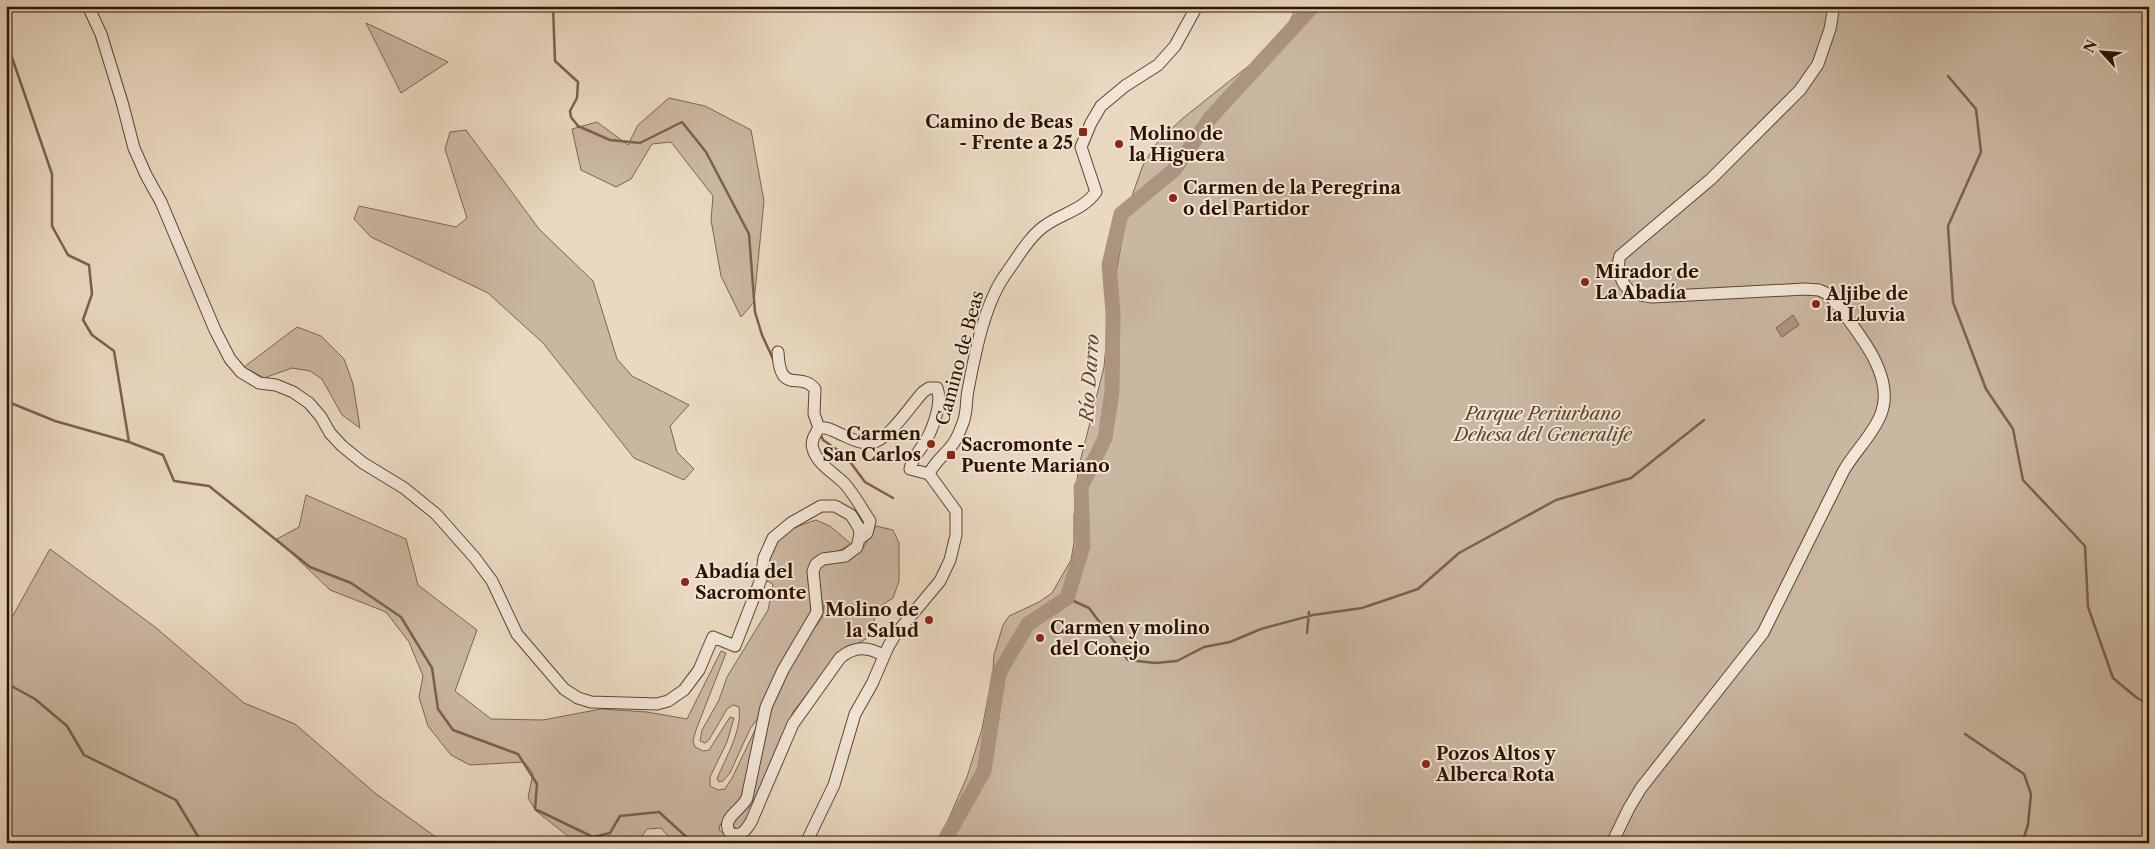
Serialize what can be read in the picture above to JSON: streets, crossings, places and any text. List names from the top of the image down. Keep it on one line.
{"streets":{"street":["Camino de Beas"]},"water":["Río Darro"],"parks":["Parque Periurbano Dehesa del Generalife"],"places":{"transit":["Camino de Beas - Frente a 25","Sacromonte - Puente Mariano"],"other":["Molino de la Higuera","Carmen de la Peregrina o del Partidor","Mirador de La Abadía","Aljibe de la Lluvia","Carmen San Carlos","Abadía del Sacromonte","Molino de la Salud","Carmen y molino del Conejo","Pozos Altos y Alberca Rota"]},"north":"top left"}
